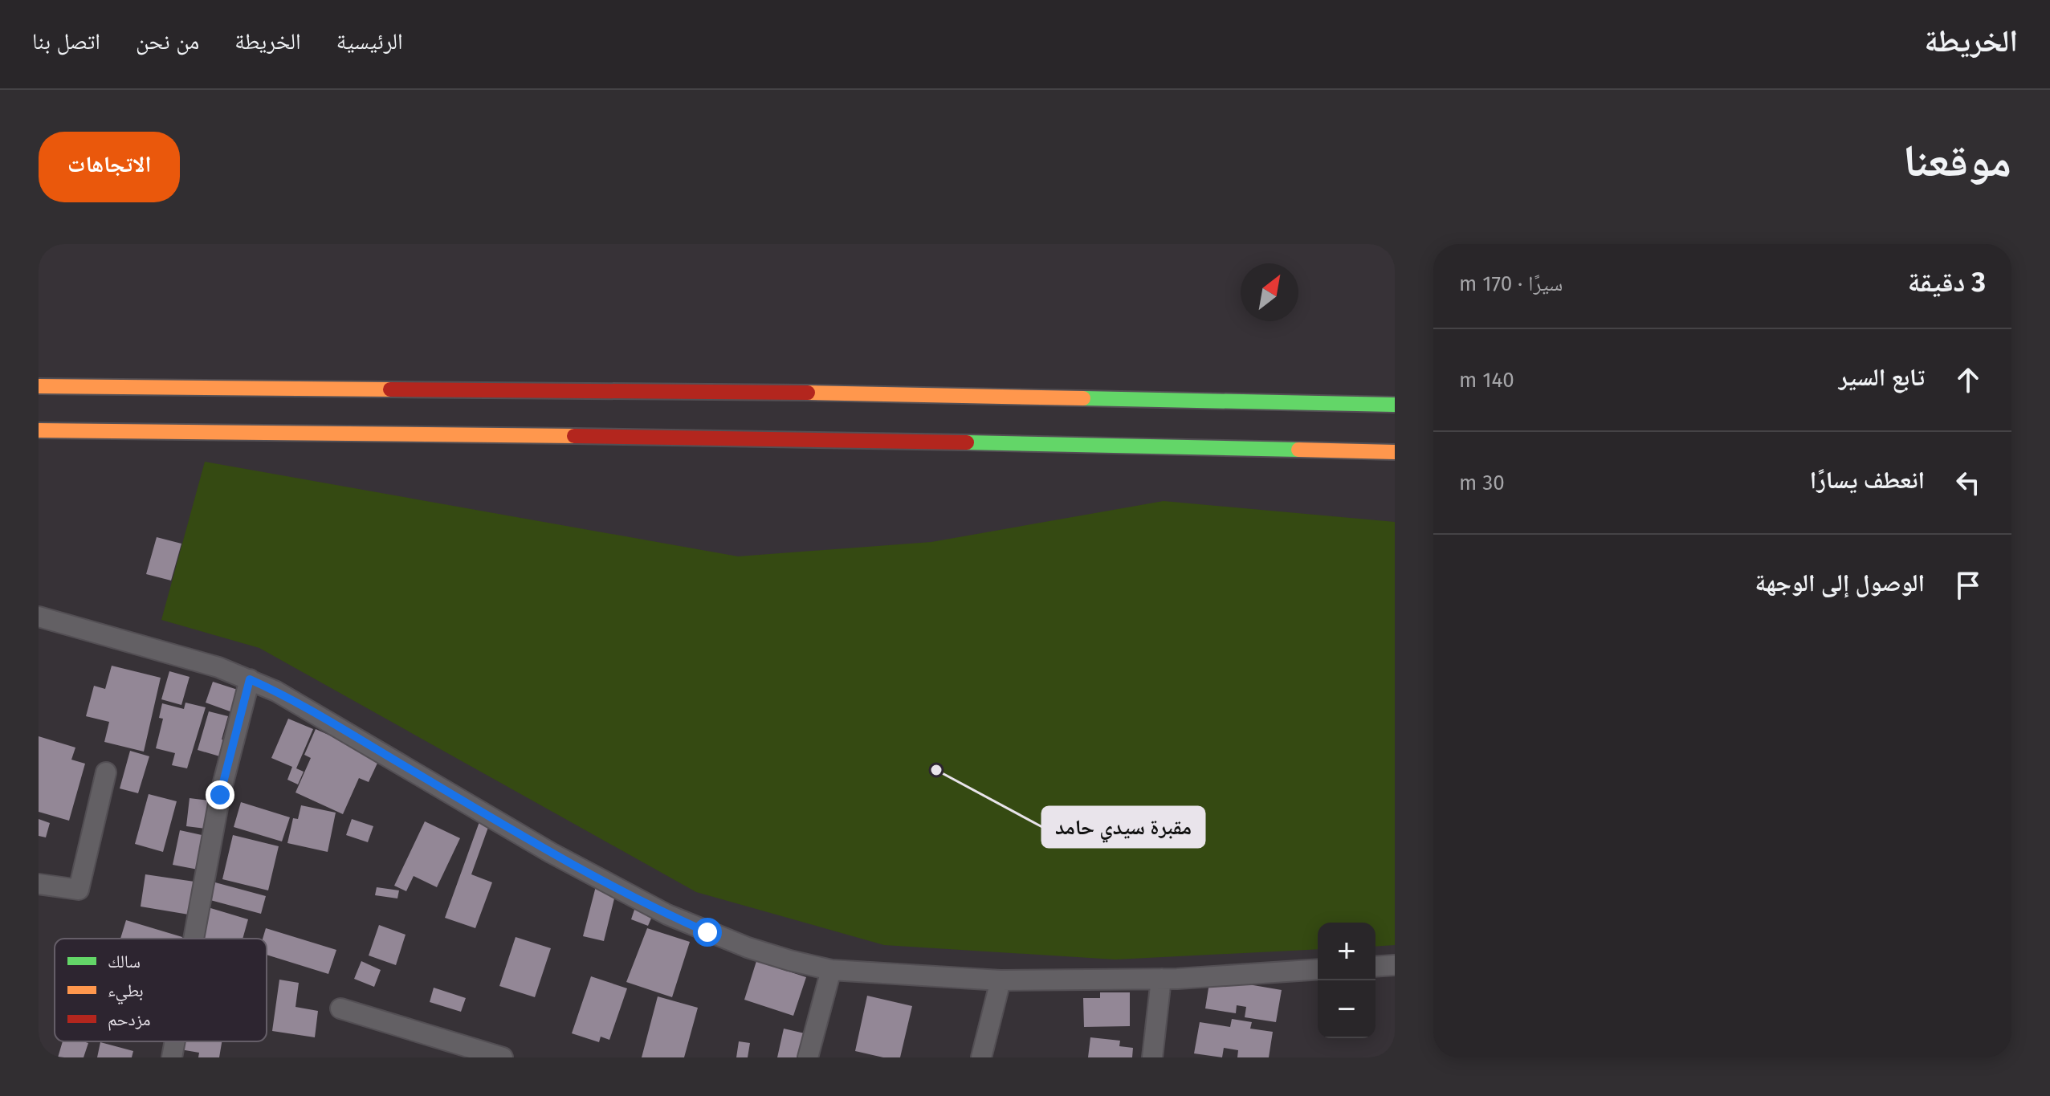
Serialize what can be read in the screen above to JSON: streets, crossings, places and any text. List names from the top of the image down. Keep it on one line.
{"places":["مقبرة سيدي حامد"],"legend":["سالك","بطيء","مزدحم"],"north":"top right","page":{"header":"الخريطة","nav":["الرئيسية","الخريطة","من نحن","اتصل بنا"],"title":"موقعنا","buttons":"الاتجاهات","heading":["3 دقيقة","سيرًا · 170 m"],"list":[["تابع السير","140 m"],["انعطف يسارًا","30 m"],"الوصول إلى الوجهة"],"map_buttons":["+","−"]}}
